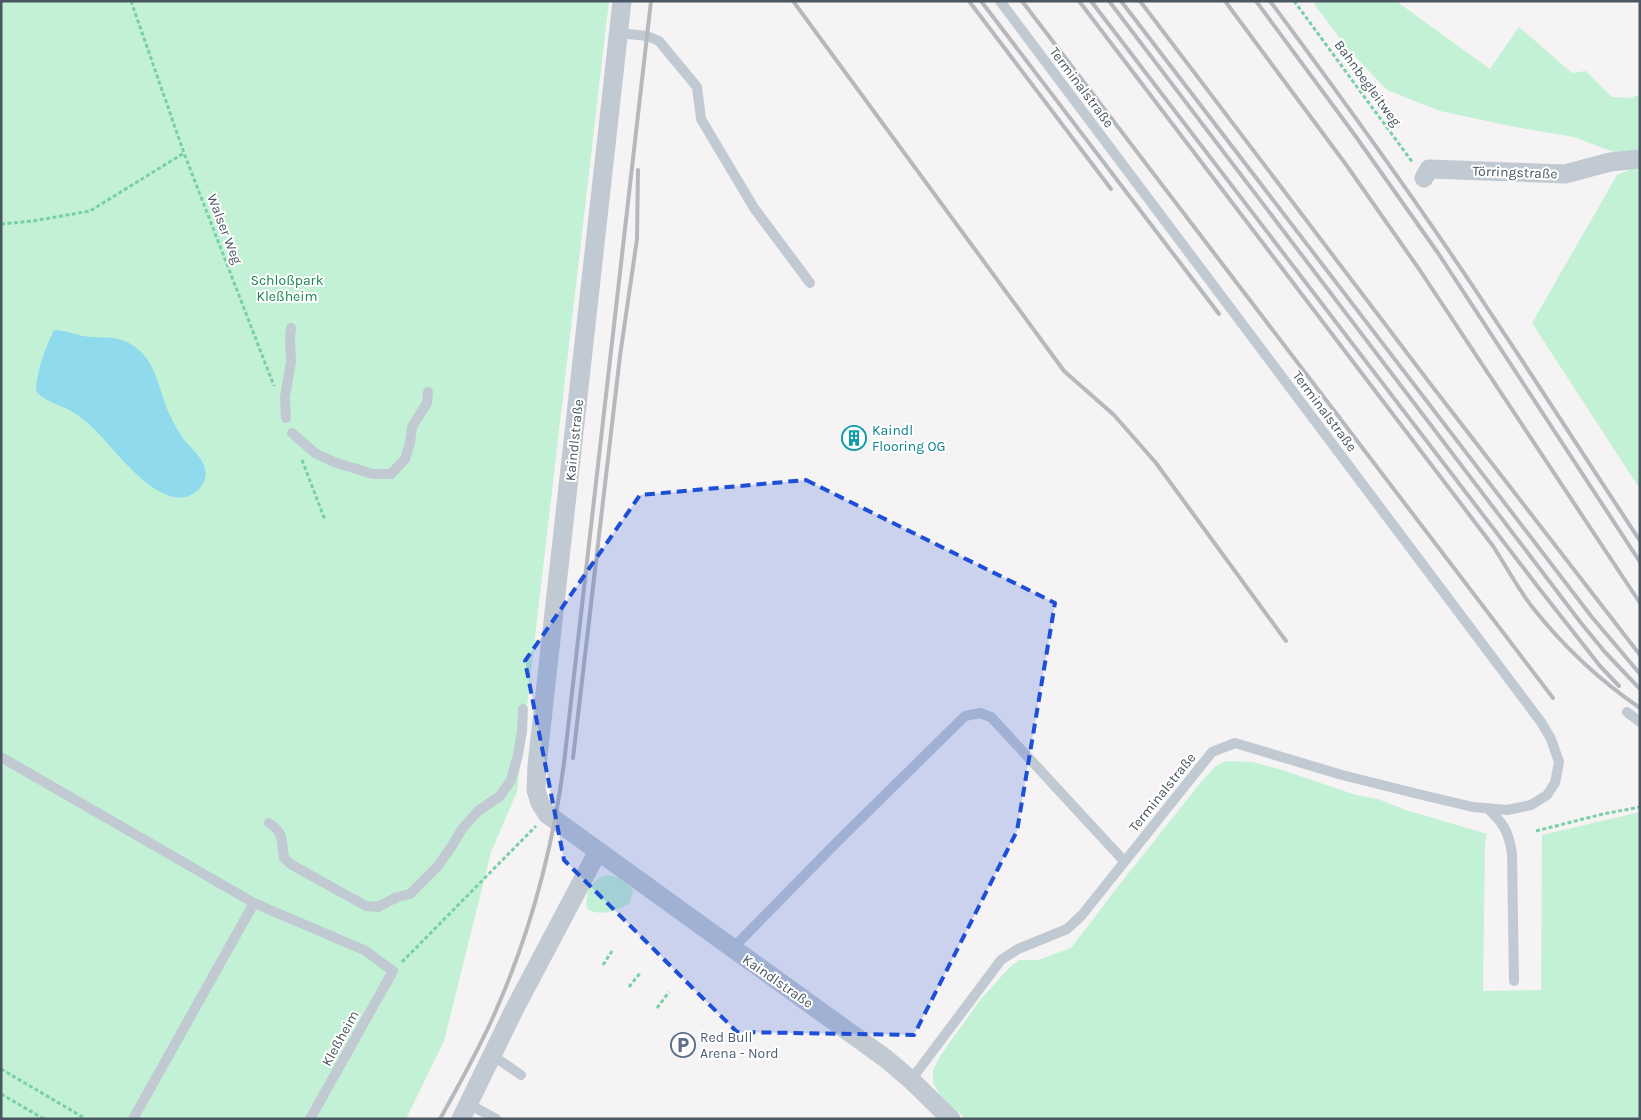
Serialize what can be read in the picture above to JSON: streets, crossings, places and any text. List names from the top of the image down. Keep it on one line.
{"streets":{"street":["Törringstraße","Kaindlstraße"],"lane":["Terminalstraße","Kleßheim"],"path":["Bahnbegleitweg","Walser Weg"]},"crossings":[["Bahnbegleitweg","Törringstraße"],["Terminalstraße","Kaindlstraße"]],"parks":["Schloßpark Kleßheim"],"places":{"building":["Kaindl Flooring OG"],"parking":["Red Bull Arena - Nord"]}}
